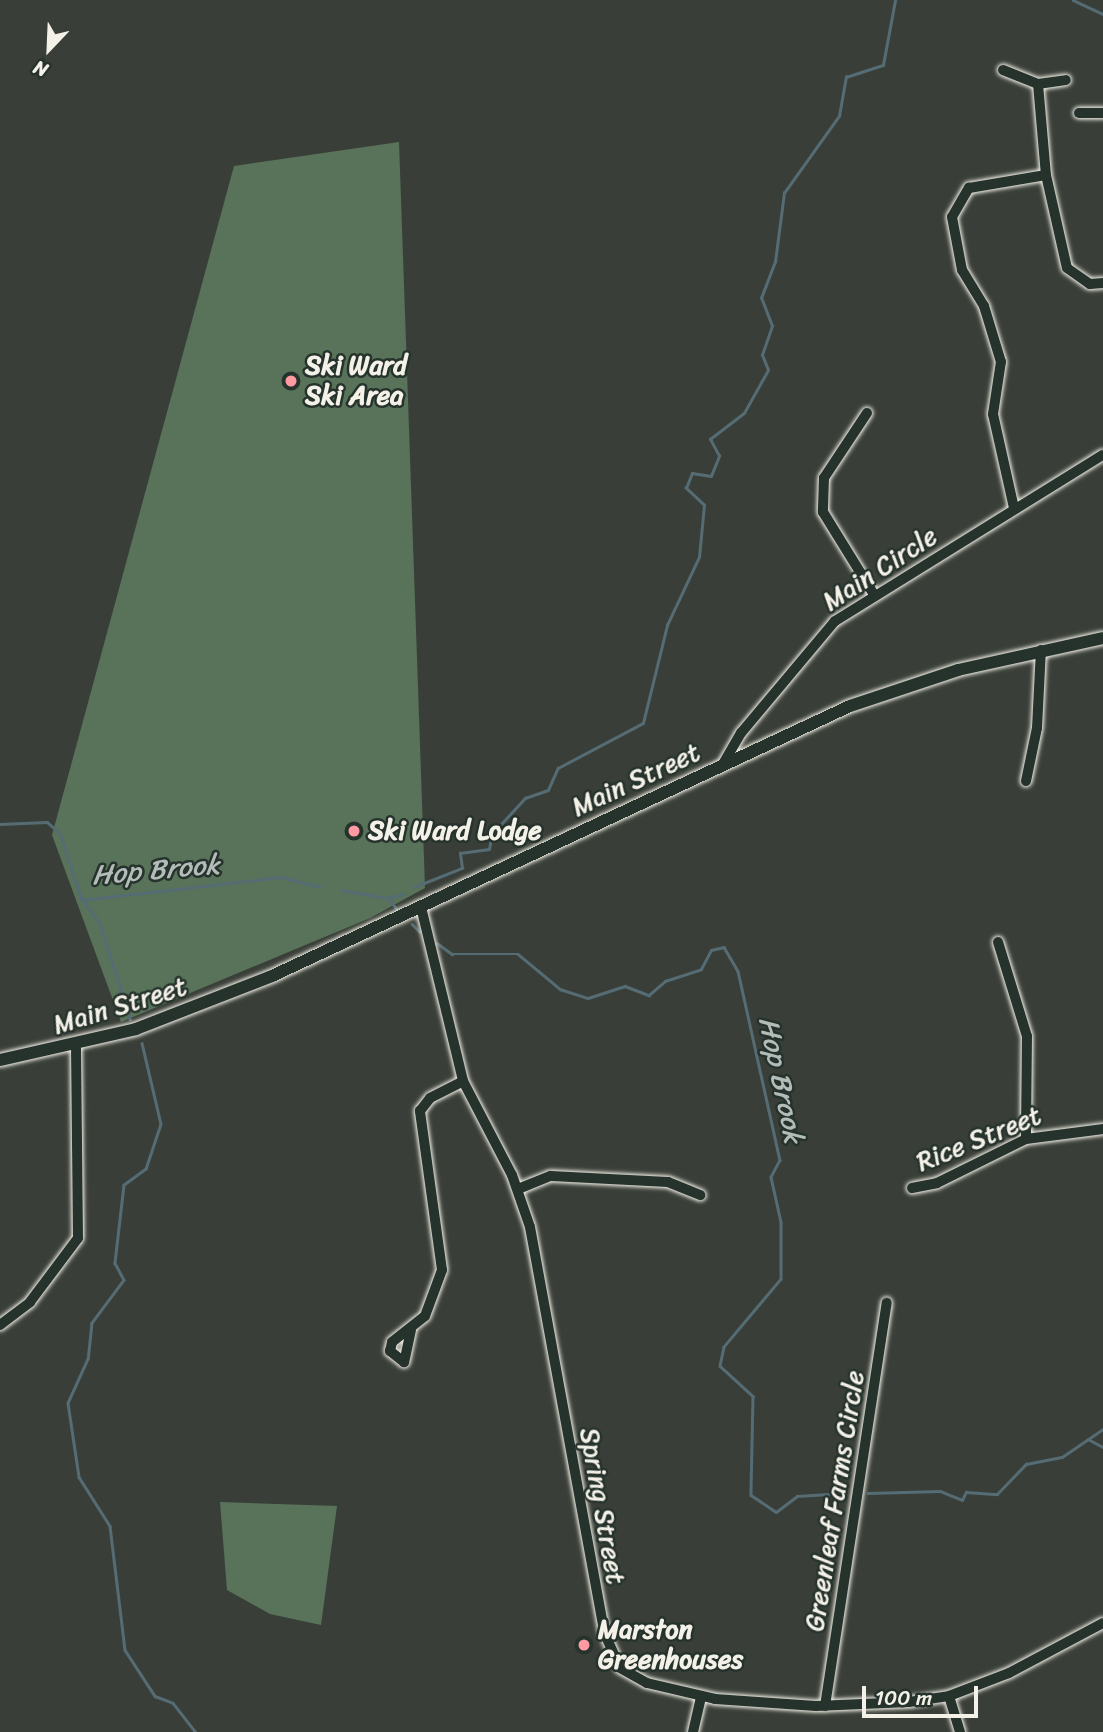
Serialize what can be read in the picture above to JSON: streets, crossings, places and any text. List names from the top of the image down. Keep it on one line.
{"streets":{"main road":["Main Street"],"street":["Main Circle","Rice Street","Greenleaf Farms Circle","Spring Street"]},"crossings":[["Main Circle","Main Street"],["Main Street","Spring Street"],["Greenleaf Farms Circle","Spring Street"]],"water":["Hop Brook"],"places":["Ski Ward Ski Area","Ski Ward Lodge","Marston Greenhouses"],"scale_bar":"100 m","north":"bottom left"}
